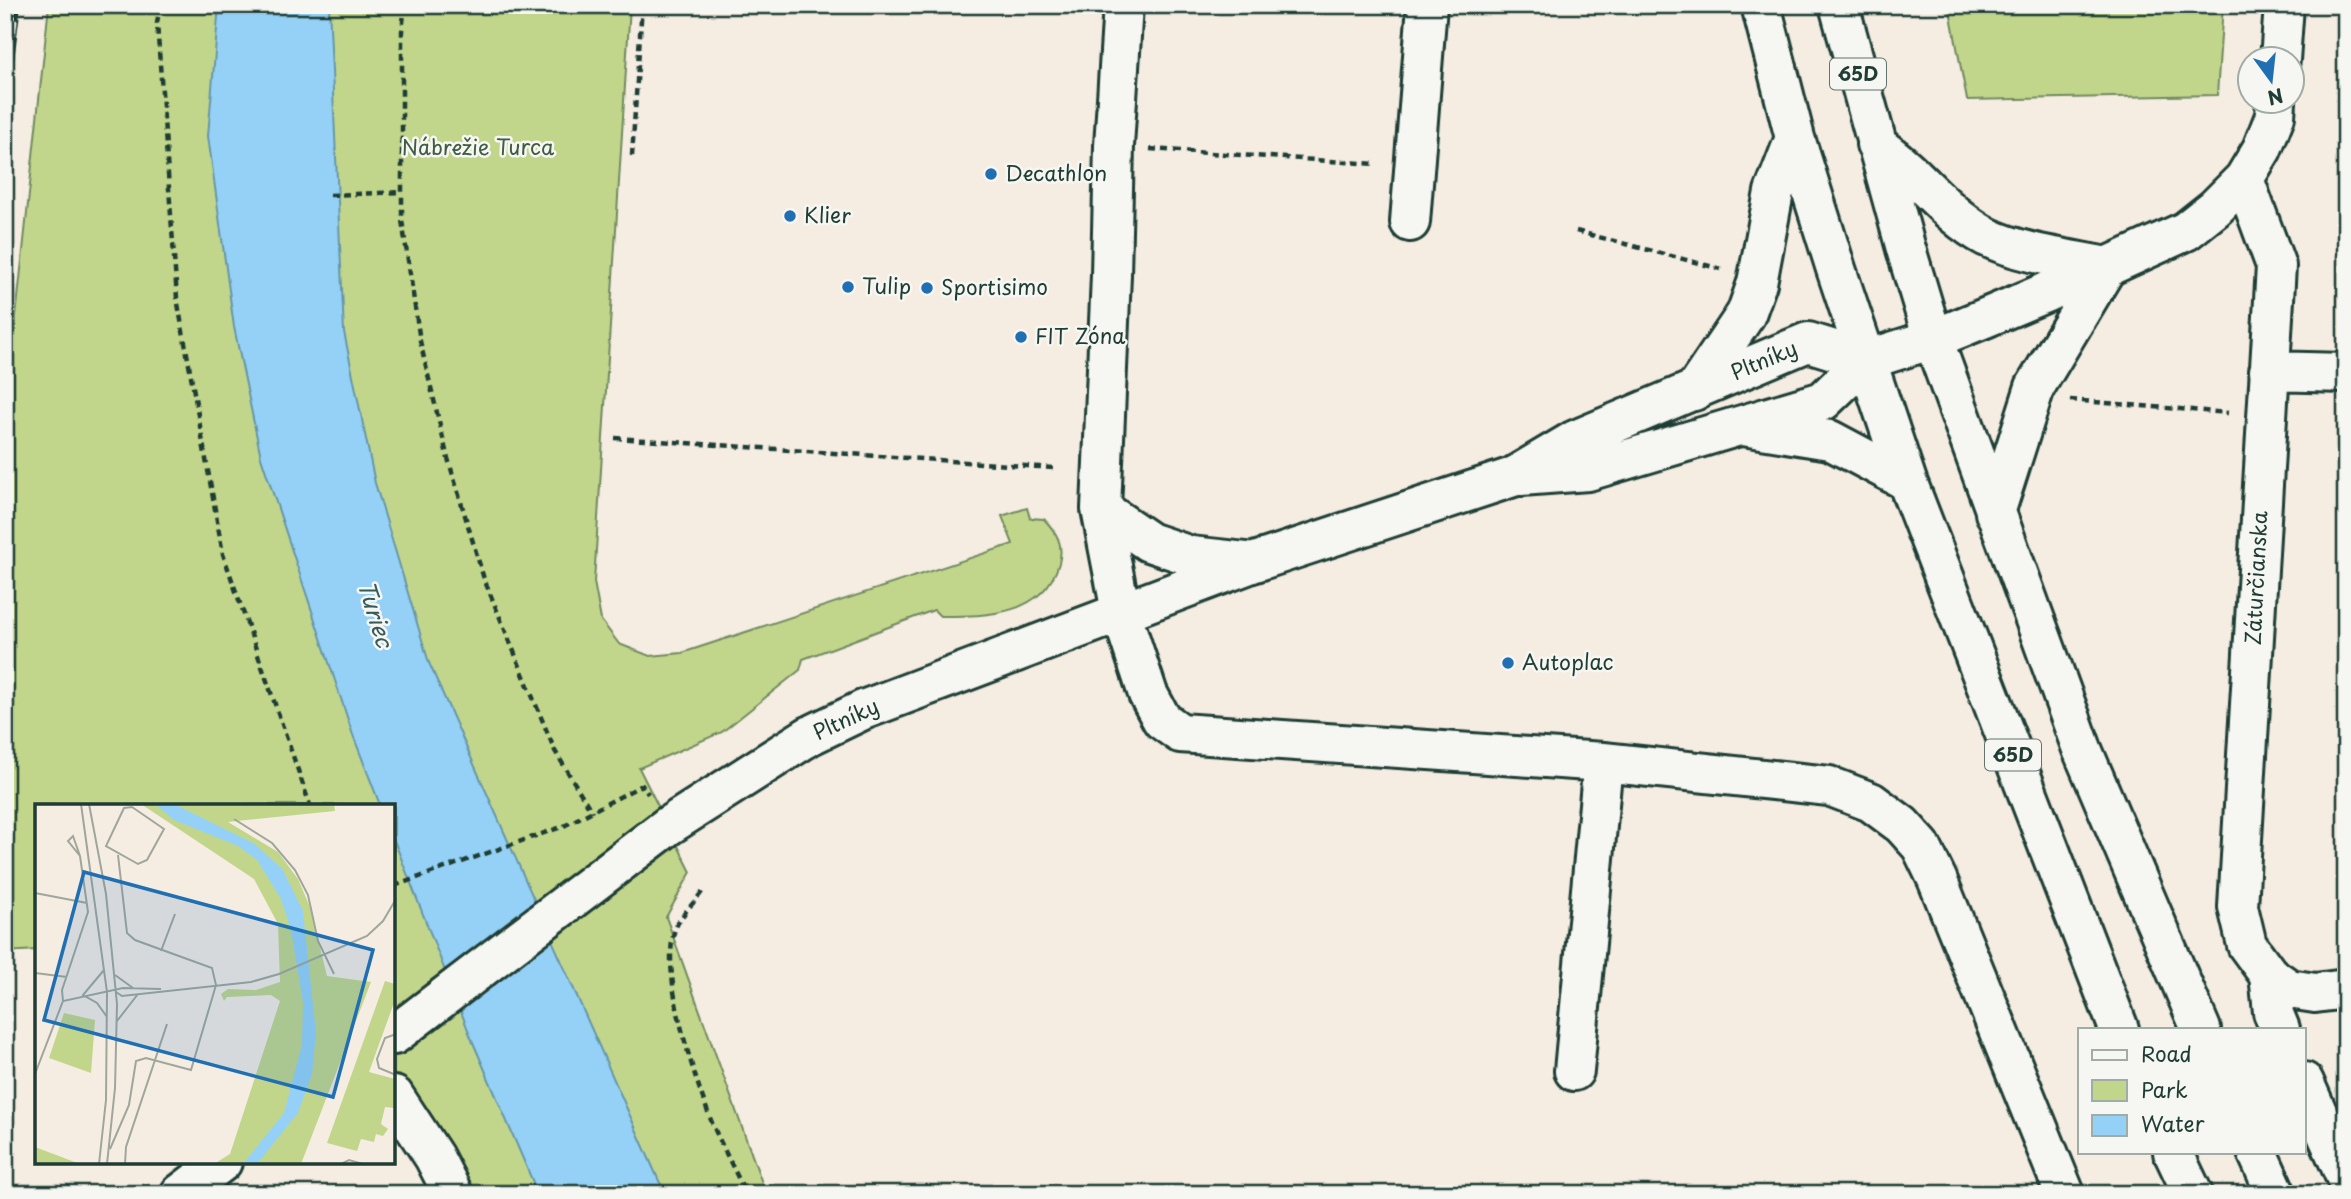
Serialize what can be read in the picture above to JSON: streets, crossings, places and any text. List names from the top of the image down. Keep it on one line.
{"streets":{"street":["65D","Pltníky","Záturčianska"]},"crossings":[["65D","Pltníky"]],"water":["Turiec"],"parks":["Nábrežie Turca"],"places":["Decathlon","Klier","Tulip","Sportisimo","FIT Zóna","Autoplac"],"legend":["Road","Park","Water"],"north":"bottom"}
